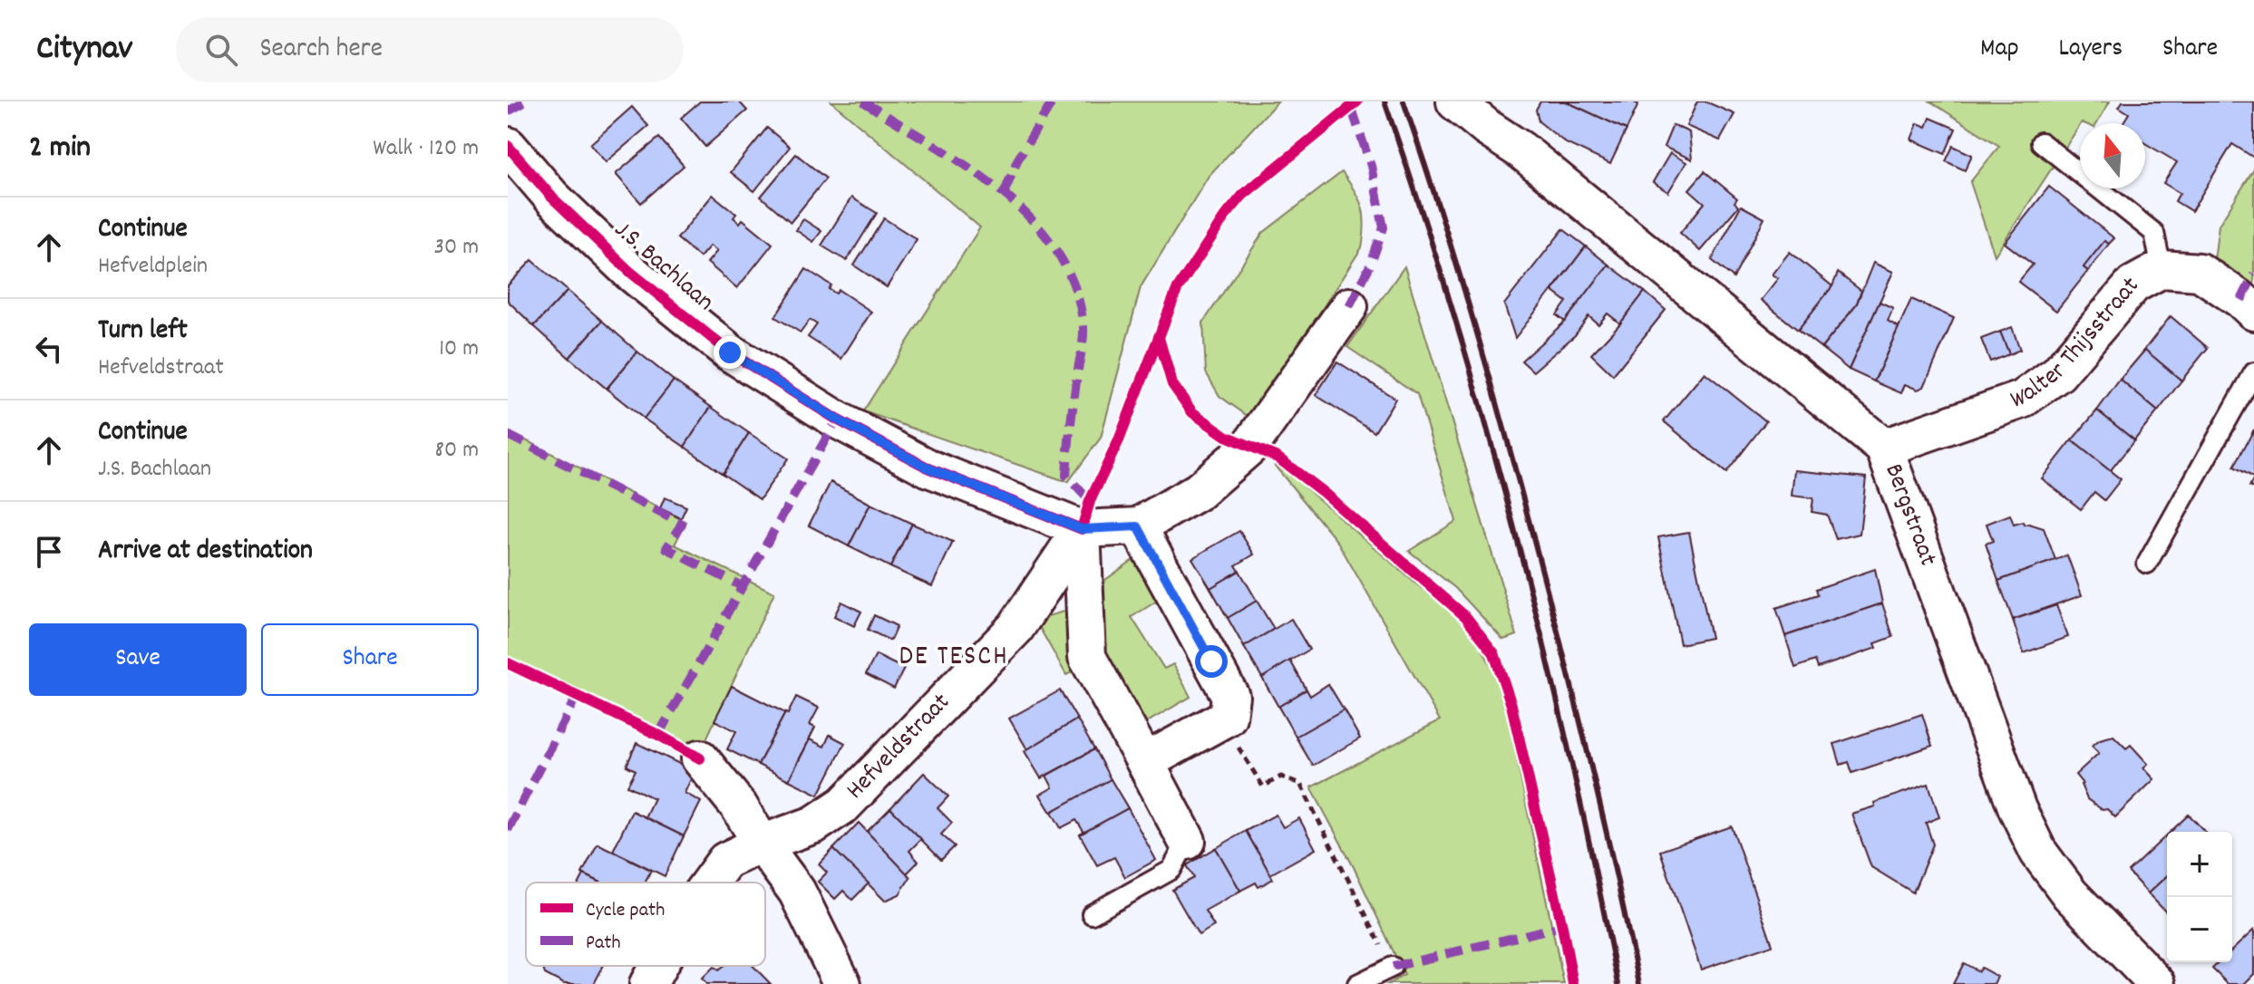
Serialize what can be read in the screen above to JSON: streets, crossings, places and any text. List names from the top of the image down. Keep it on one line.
{"streets":{"street":["J.S. Bachlaan","Walter Thijsstraat","Bergstraat","Hefveldstraat"]},"crossings":[["J.S. Bachlaan","Hefveldstraat"],["Walter Thijsstraat","Bergstraat"]],"districts":["DE TESCH"],"legend":["Cycle path","Path"],"north":"top","page":{"header":"Citynav","search":"Search here","nav":["Map","Layers","Share"],"heading":["2 min","Walk · 120 m"],"list":[["Continue","Hefveldplein","30 m"],["Turn left","Hefveldstraat","10 m"],["Continue","J.S. Bachlaan","80 m"],"Arrive at destination"],"buttons":["Save","Share"],"map_buttons":["+","−"]}}
